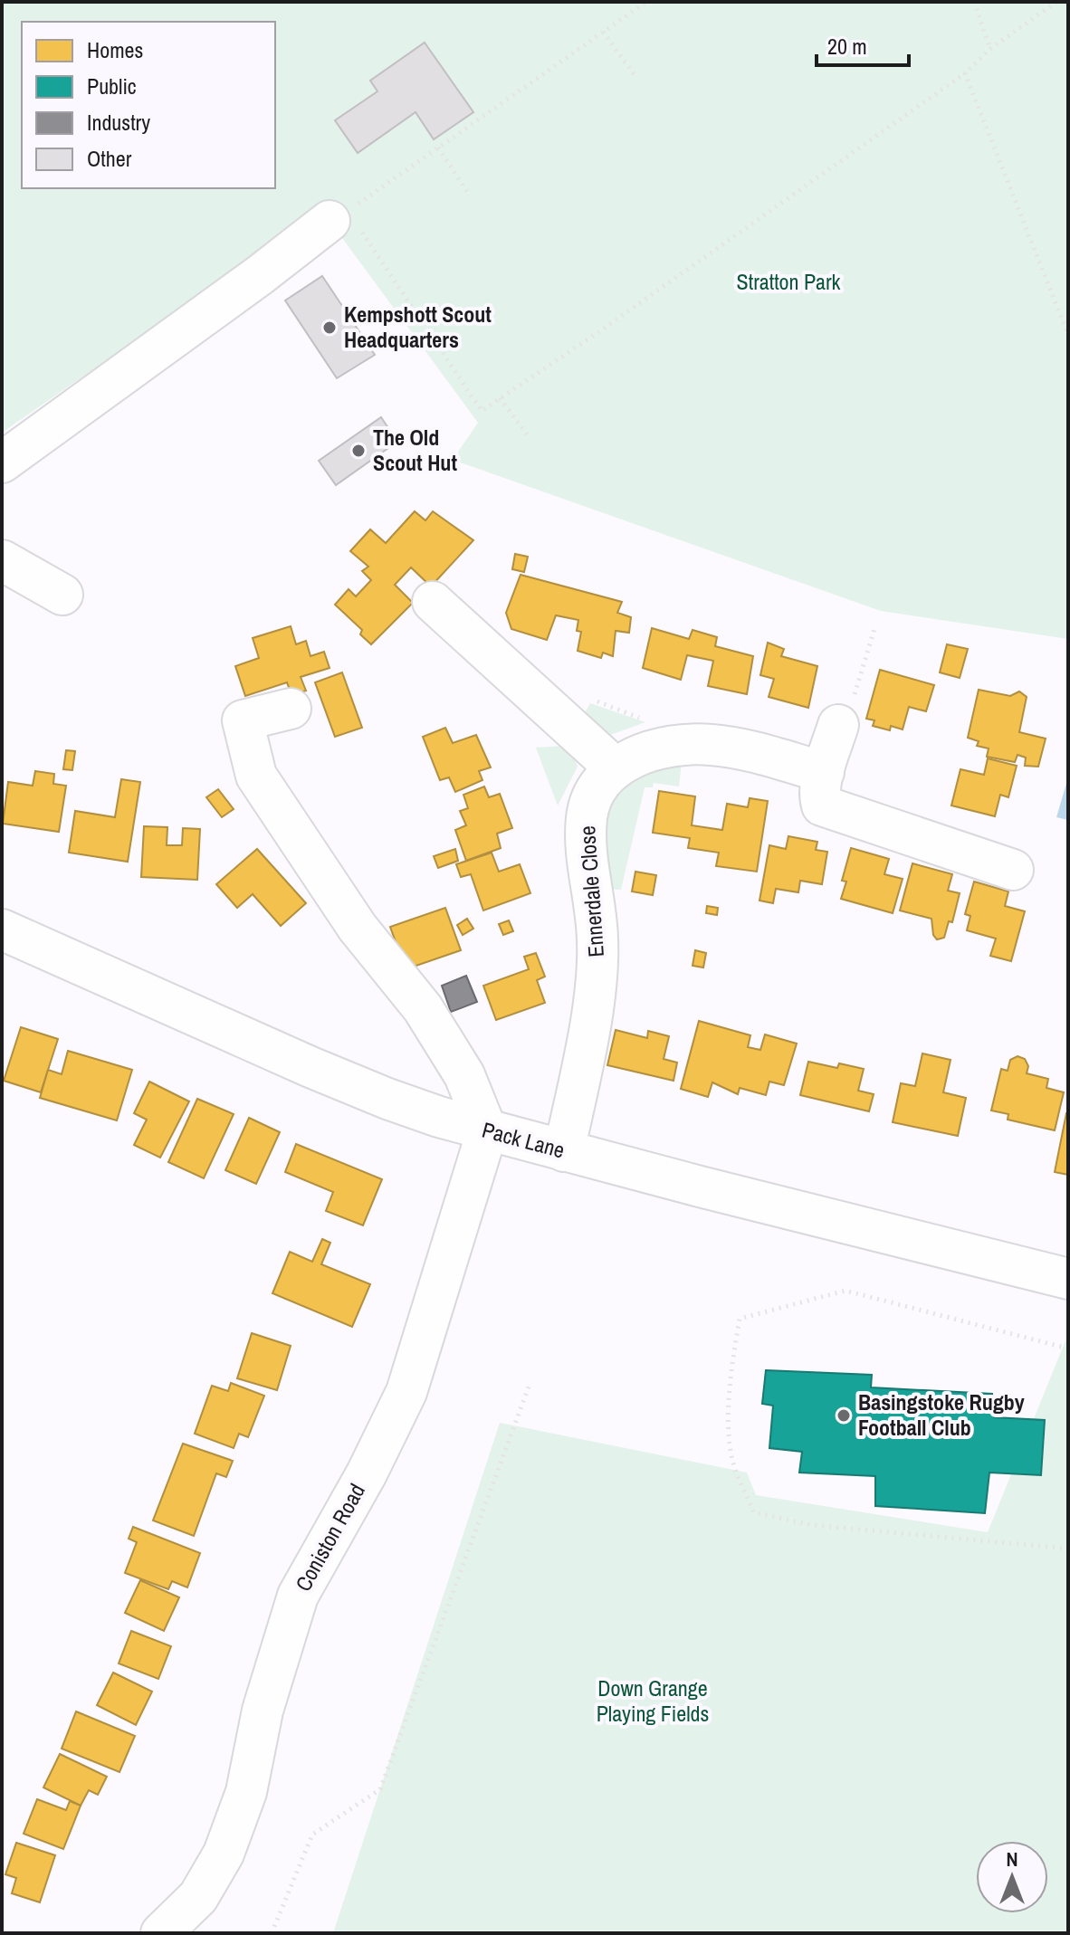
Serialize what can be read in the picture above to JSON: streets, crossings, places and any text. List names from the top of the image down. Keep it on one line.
{"streets":{"street":["Ennerdale Close","Pack Lane","Coniston Road"]},"crossings":[["Ennerdale Close","Pack Lane"],["Pack Lane","Coniston Road"]],"parks":["Stratton Park","Down Grange Playing Fields"],"places":["Kempshott Scout Headquarters","The Old Scout Hut","Basingstoke Rugby Football Club"],"legend":["Homes","Public","Industry","Other"],"scale_bar":"20 m","north":"top"}
